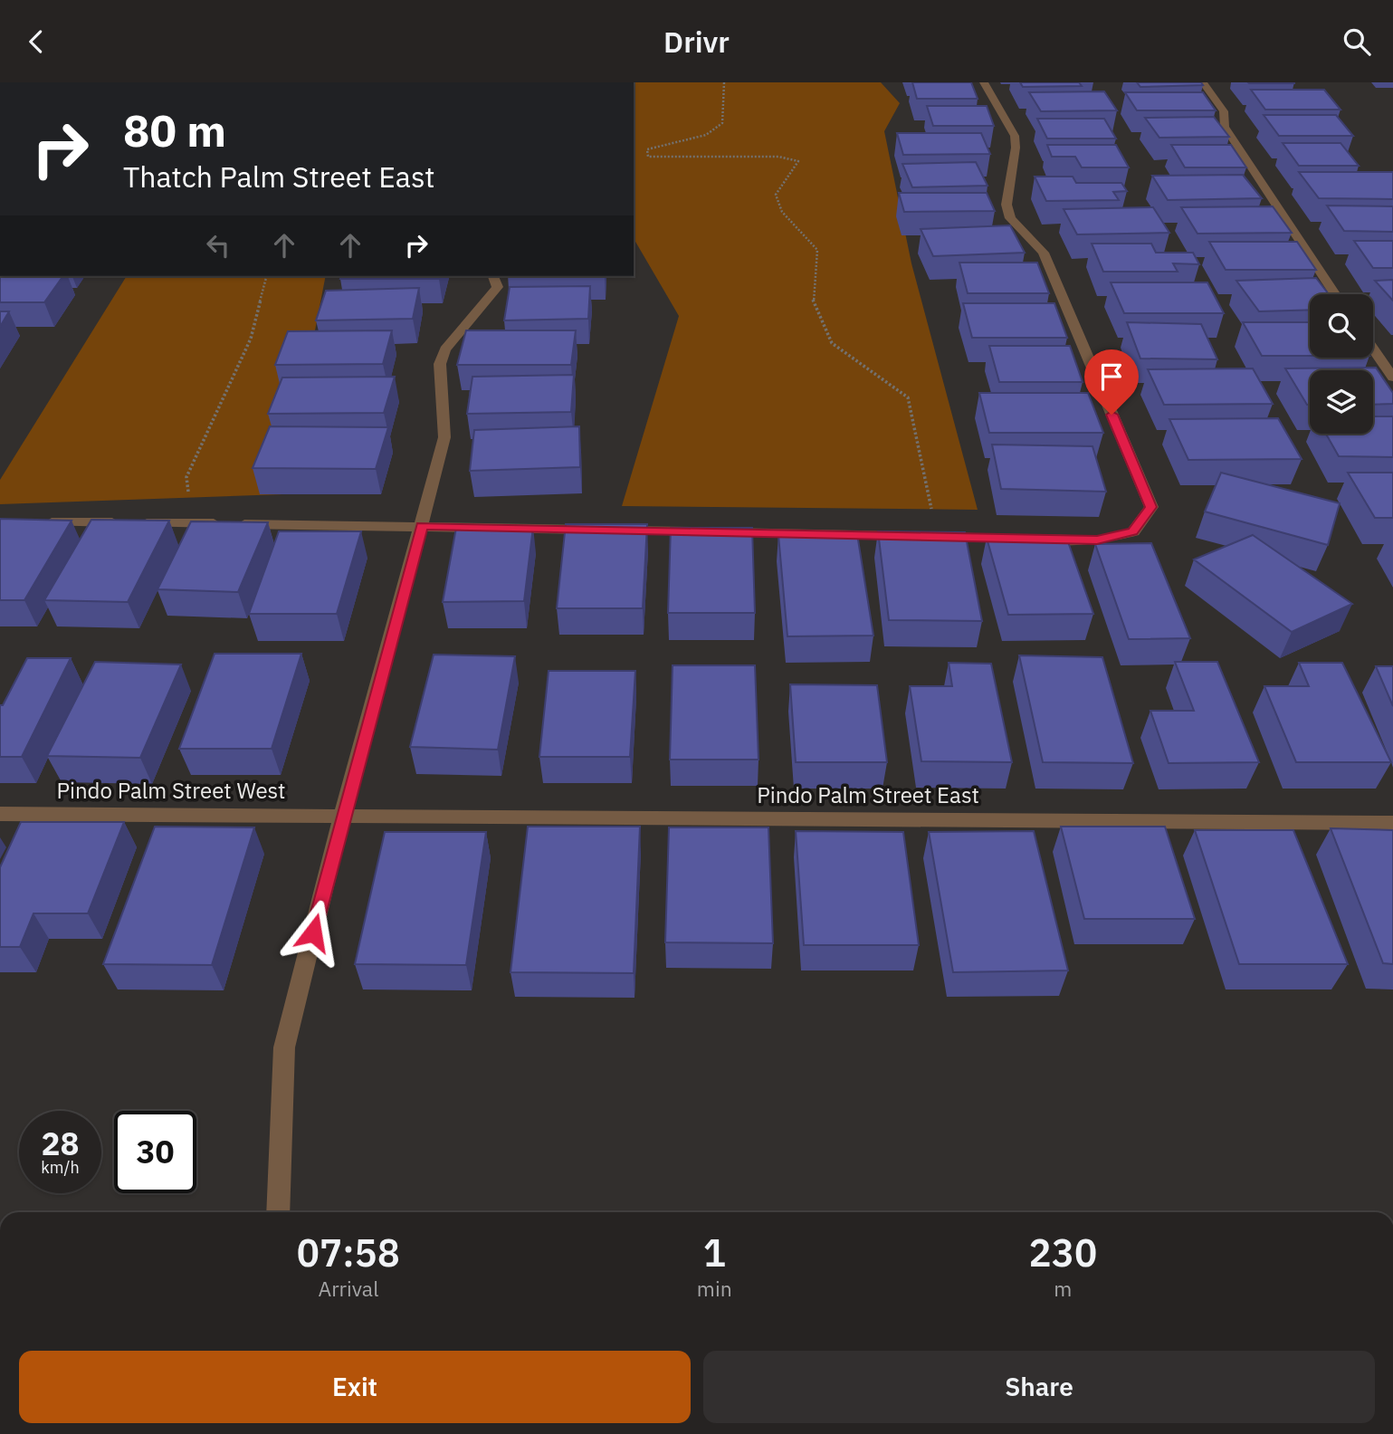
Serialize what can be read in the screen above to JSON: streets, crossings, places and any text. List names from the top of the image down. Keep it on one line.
{"streets":{"street":["Pindo Palm Street West","Pindo Palm Street East"]},"crossings":[["Pindo Palm Street West","Pindo Palm Street East"]],"page":{"header":"Drivr","turn":["80 m","Thatch Palm Street East"],"speed":"28 km/h","limit":"30","eta":["07:58","Arrival","1","min","230","m"],"buttons":["Exit","Share"]}}
